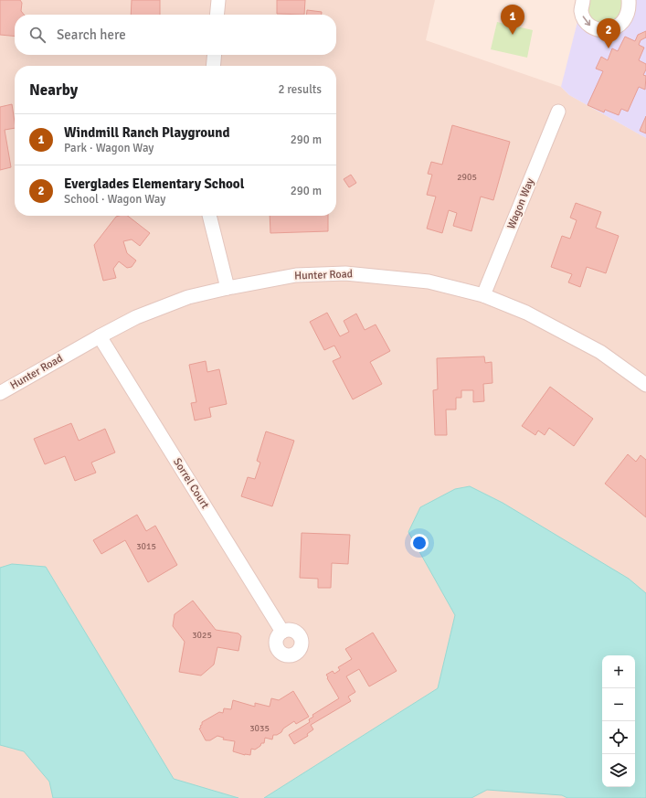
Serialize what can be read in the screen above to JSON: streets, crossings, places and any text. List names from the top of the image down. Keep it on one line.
{"streets":{"street":["Wagon Way","Hunter Road","Sorrel Court"]},"crossings":[["Wagon Way","Hunter Road"],["Hunter Road","Sorrel Court"]],"house_numbers":["2905","3015","3025","3035"],"page":{"pins":["1","2"],"search":"Search here","heading":["Nearby","2 results"],"list":[{"mark":"1","name":"Windmill Ranch Playground","note":"Park · Wagon Way","value":"290 m"},{"mark":"2","name":"Everglades Elementary School","note":"School · Wagon Way","value":"290 m"}],"map_buttons":["+","−"]}}
